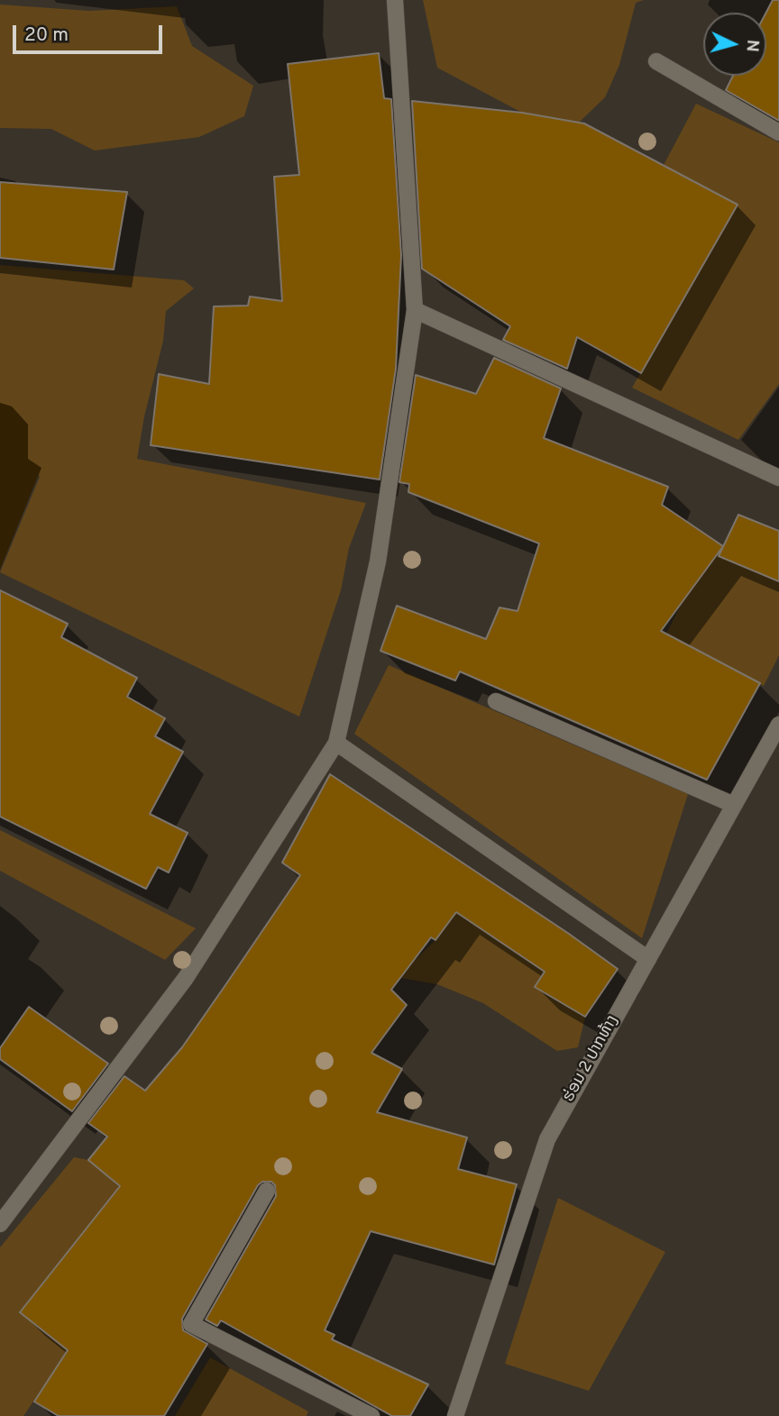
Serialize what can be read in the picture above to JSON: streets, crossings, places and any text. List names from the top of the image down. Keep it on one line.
{"streets":{"street":["ຮ່ອມ 2 ປາກທ້າງ"]},"scale_bar":"20 m","north":"right"}
